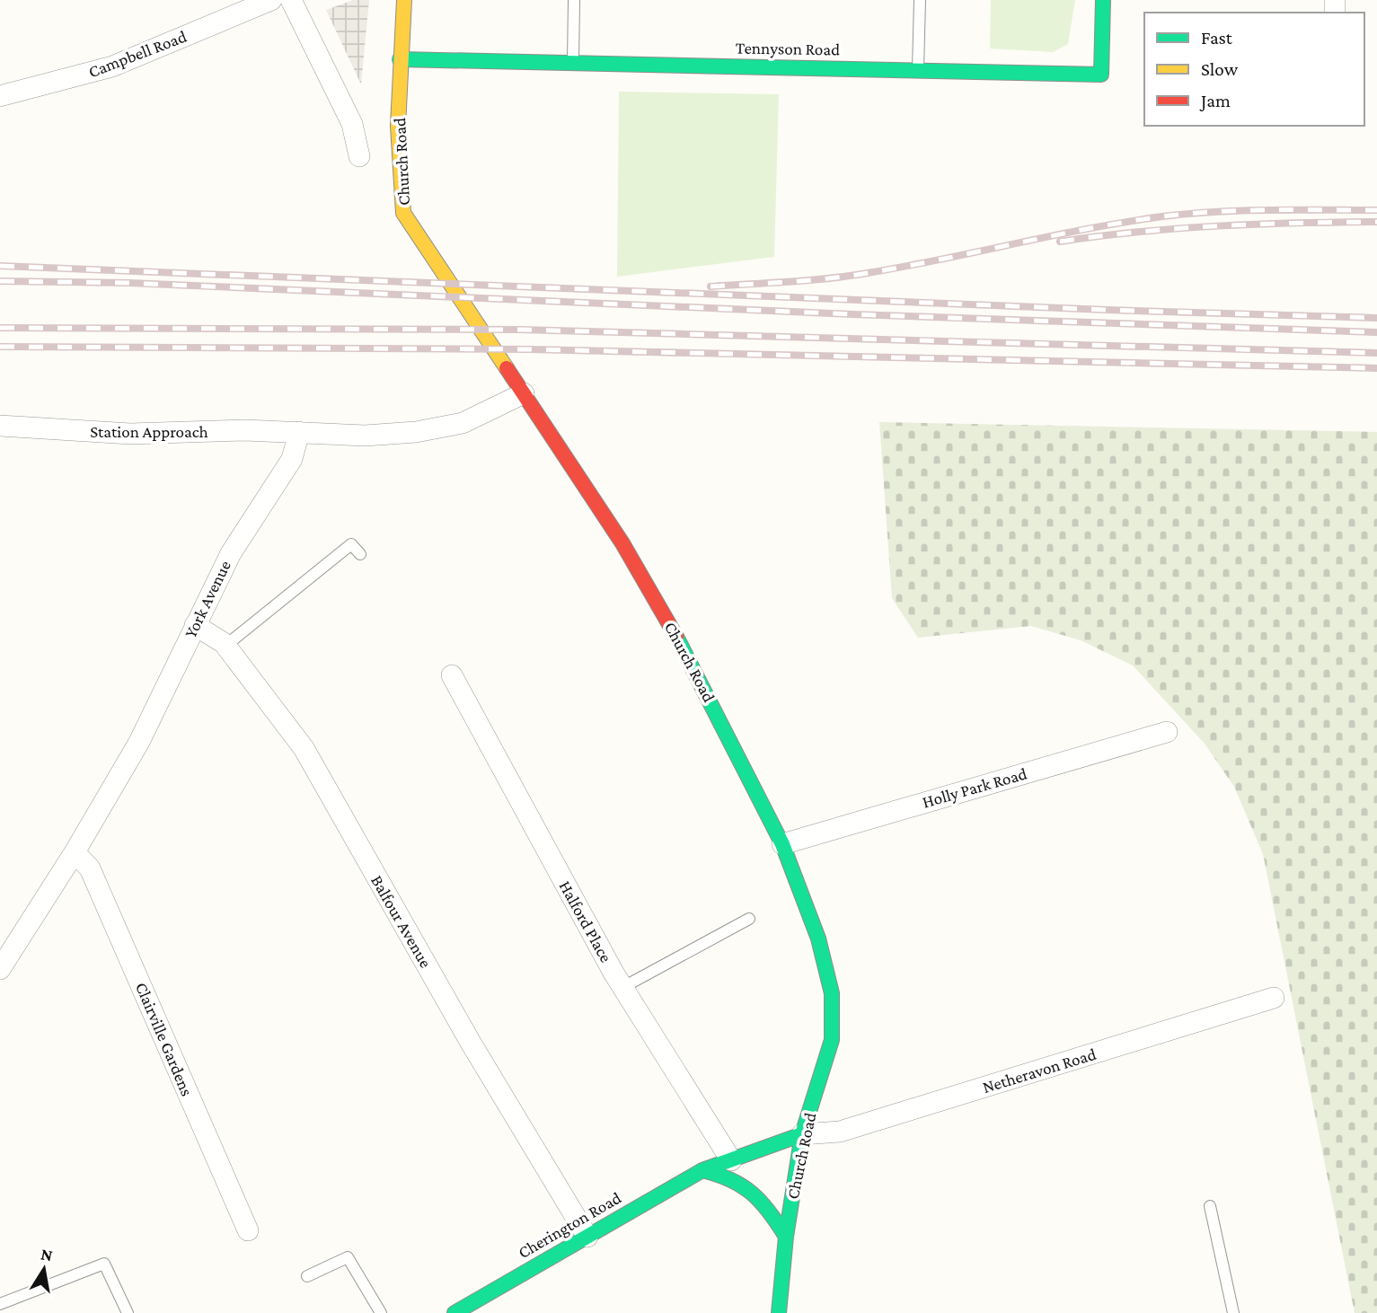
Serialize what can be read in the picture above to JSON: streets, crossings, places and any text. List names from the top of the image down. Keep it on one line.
{"streets":{"street":["Tennyson Road","Campbell Road","Church Road","Station Approach","York Avenue","Holly Park Road","Balfour Avenue","Halford Place","Clairville Gardens","Netheravon Road","Cherington Road"]},"crossings":[["Tennyson Road","Church Road"],["Church Road","Holly Park Road"],["Church Road","Netheravon Road"],["Church Road","Cherington Road"],["Station Approach","York Avenue"],["York Avenue","Balfour Avenue"],["York Avenue","Clairville Gardens"],["Balfour Avenue","Cherington Road"],["Halford Place","Cherington Road"],["Netheravon Road","Cherington Road"]],"legend":["Fast","Slow","Jam"],"north":"top"}
